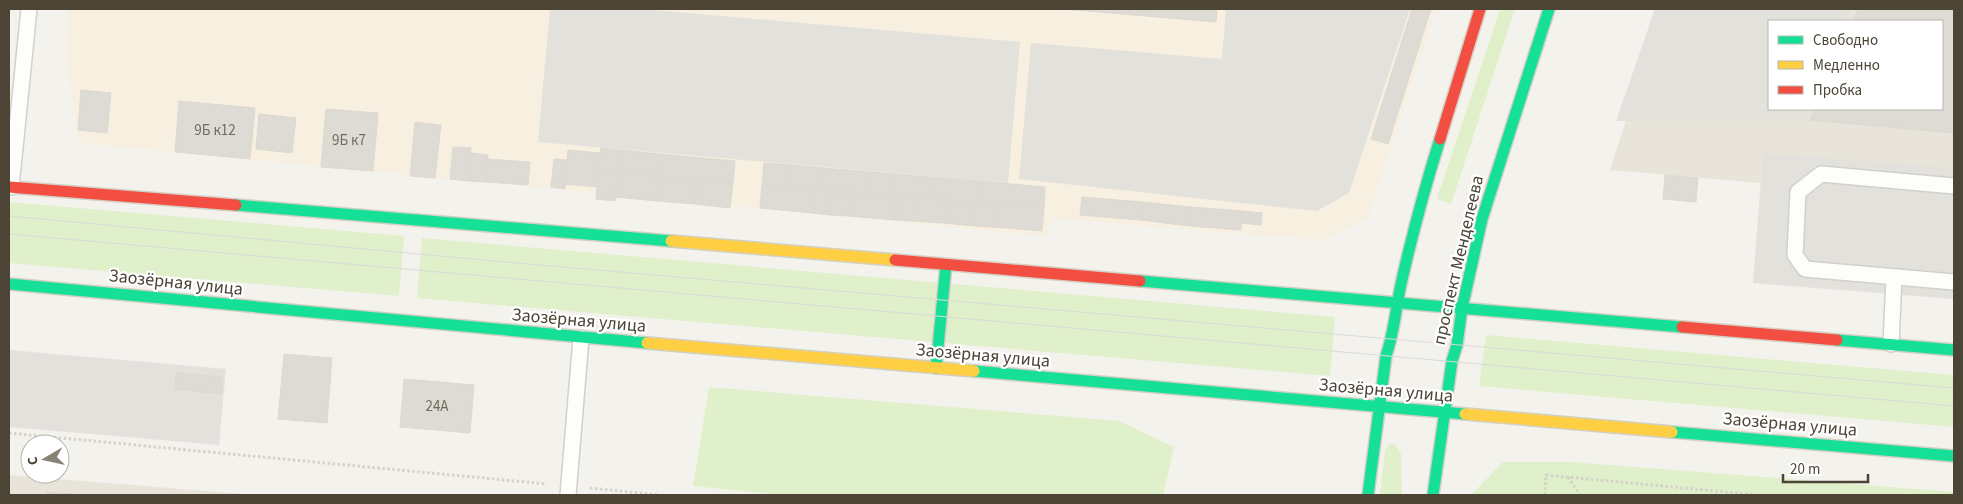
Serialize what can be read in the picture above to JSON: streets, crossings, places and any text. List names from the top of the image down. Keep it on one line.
{"streets":{"main road":["проспект Менделеева","Заозёрная улица"]},"crossings":[["проспект Менделеева","Заозёрная улица"]],"house_numbers":["9Б к12","9Б к7","24А"],"legend":["Свободно","Медленно","Пробка"],"scale_bar":"20 m","north":"left"}
